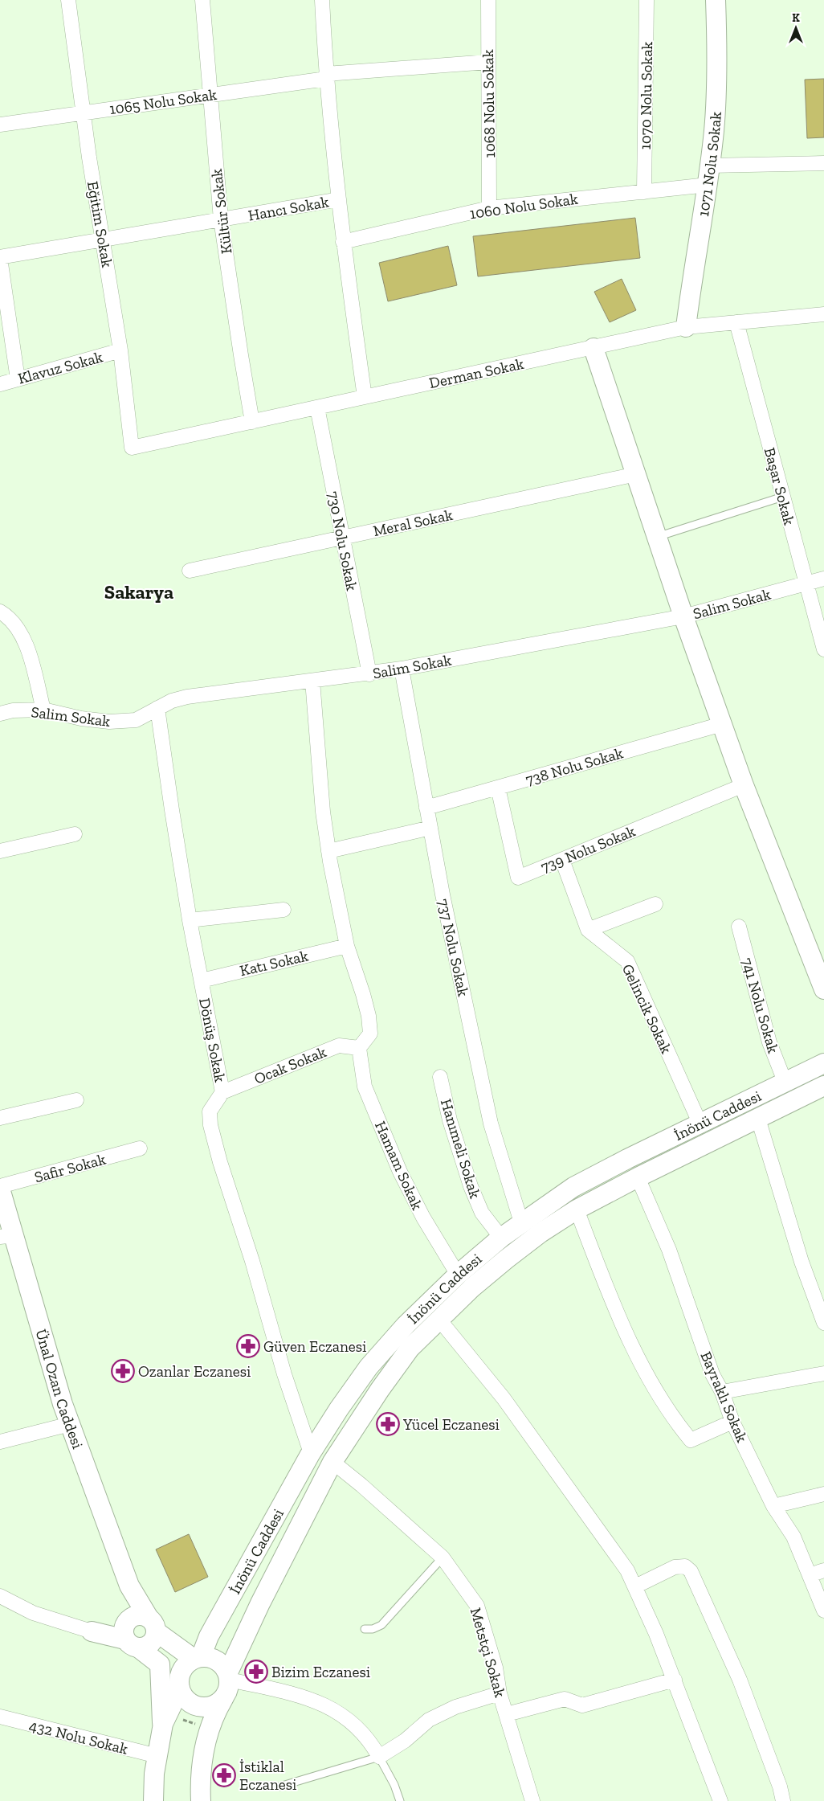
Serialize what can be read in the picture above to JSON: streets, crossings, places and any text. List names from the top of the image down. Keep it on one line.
{"streets":{"main road":["1071 Nolu Sokak","İnönü Caddesi","Ünal Ozan Caddesi"],"street":["1070 Nolu Sokak","1065 Nolu Sokak","1068 Nolu Sokak","1060 Nolu Sokak","Hancı Sokak","Kültür Sokak","Eğitim Sokak","Klavuz Sokak","Derman Sokak","Başar Sokak","Meral Sokak","730 Nolu Sokak","Salim Sokak","738 Nolu Sokak","739 Nolu Sokak","737 Nolu Sokak","Katı Sokak","741 Nolu Sokak","Gelincik Sokak","Dönüş Sokak","Ocak Sokak","Hanımeli Sokak","Hamam Sokak","Safir Sokak","Bayraklı Sokak","Metstçi Sokak","432 Nolu Sokak"]},"crossings":[["1070 Nolu Sokak","1060 Nolu Sokak"],["1065 Nolu Sokak","1068 Nolu Sokak"],["1065 Nolu Sokak","Kültür Sokak"],["1065 Nolu Sokak","Eğitim Sokak"],["1068 Nolu Sokak","1060 Nolu Sokak"],["1071 Nolu Sokak","1060 Nolu Sokak"],["1071 Nolu Sokak","Derman Sokak"],["Hancı Sokak","Kültür Sokak"],["Hancı Sokak","Eğitim Sokak"],["Kültür Sokak","Derman Sokak"],["Eğitim Sokak","Klavuz Sokak"],["Eğitim Sokak","Derman Sokak"],["Derman Sokak","Başar Sokak"],["Derman Sokak","730 Nolu Sokak"],["Başar Sokak","Salim Sokak"],["Meral Sokak","730 Nolu Sokak"],["730 Nolu Sokak","Salim Sokak"],["Salim Sokak","737 Nolu Sokak"],["Salim Sokak","Dönüş Sokak"],["738 Nolu Sokak","739 Nolu Sokak"],["738 Nolu Sokak","737 Nolu Sokak"],["737 Nolu Sokak","İnönü Caddesi"],["Katı Sokak","Dönüş Sokak"],["741 Nolu Sokak","İnönü Caddesi"],["Gelincik Sokak","İnönü Caddesi"],["Dönüş Sokak","Ocak Sokak"],["Dönüş Sokak","İnönü Caddesi"],["Ocak Sokak","Hamam Sokak"],["İnönü Caddesi","Hanımeli Sokak"],["İnönü Caddesi","Hamam Sokak"],["İnönü Caddesi","Bayraklı Sokak"],["İnönü Caddesi","Metstçi Sokak"],["Safir Sokak","Ünal Ozan Caddesi"]],"districts":["Sakarya"],"places":{"pharmacy":["Güven Eczanesi","Ozanlar Eczanesi","Yücel Eczanesi","Bizim Eczanesi","İstiklal Eczanesi"]},"north":"top"}
